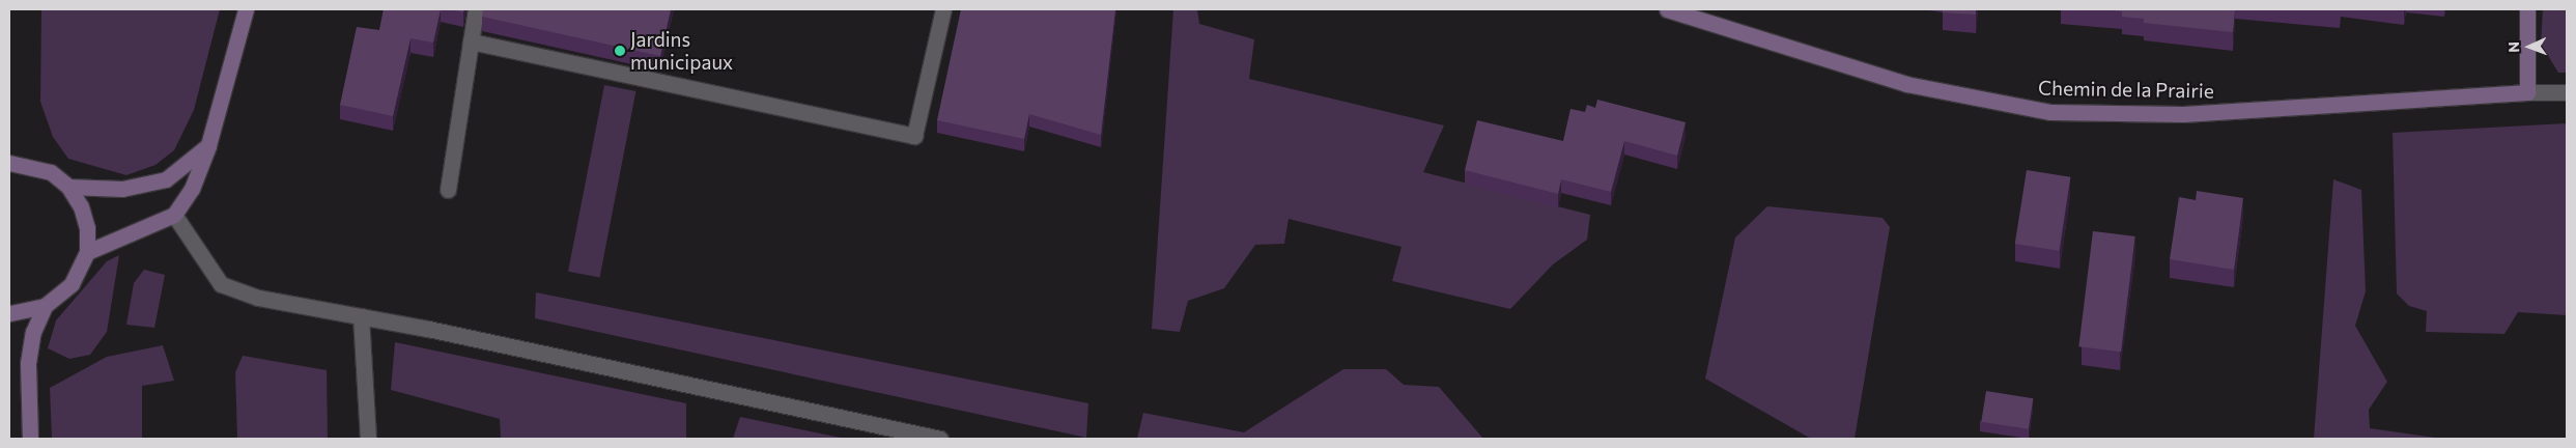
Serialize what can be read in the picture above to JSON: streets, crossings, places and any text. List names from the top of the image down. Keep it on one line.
{"streets":{"street":["Chemin de la Prairie"]},"places":["Jardins municipaux"],"north":"left"}
